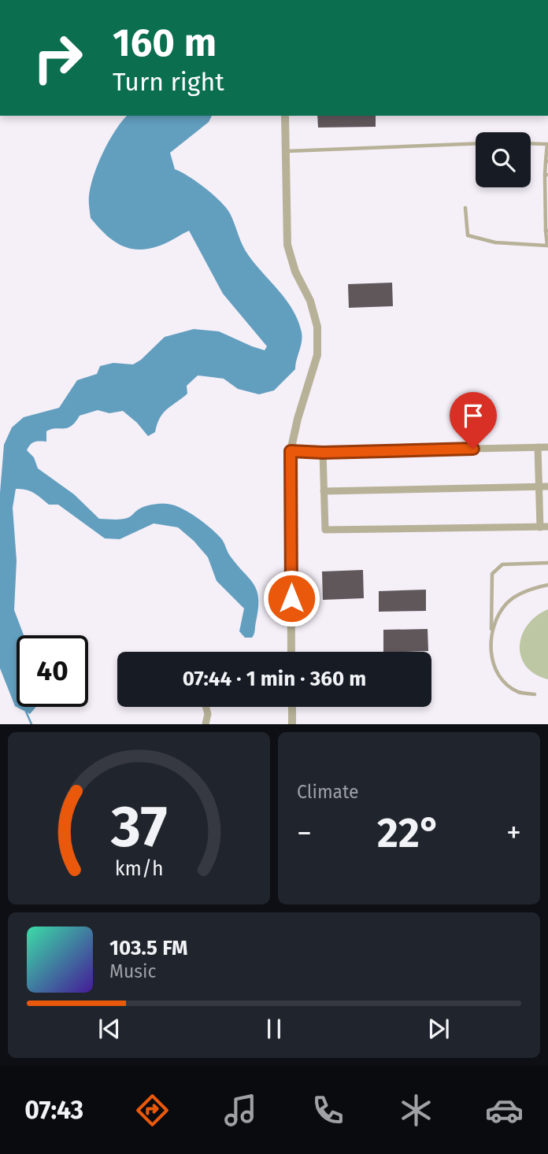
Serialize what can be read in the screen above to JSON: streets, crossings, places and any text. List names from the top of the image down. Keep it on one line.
{"page":{"turn":["160 m","Turn right"],"limit":"40","trip":"07:44 · 1 min · 360 m","tile":"Climate","heat":["−","22°","+"],"song":["103.5 FM","Music"],"tabs":"07:43","gauge":["37","km/h"]}}
